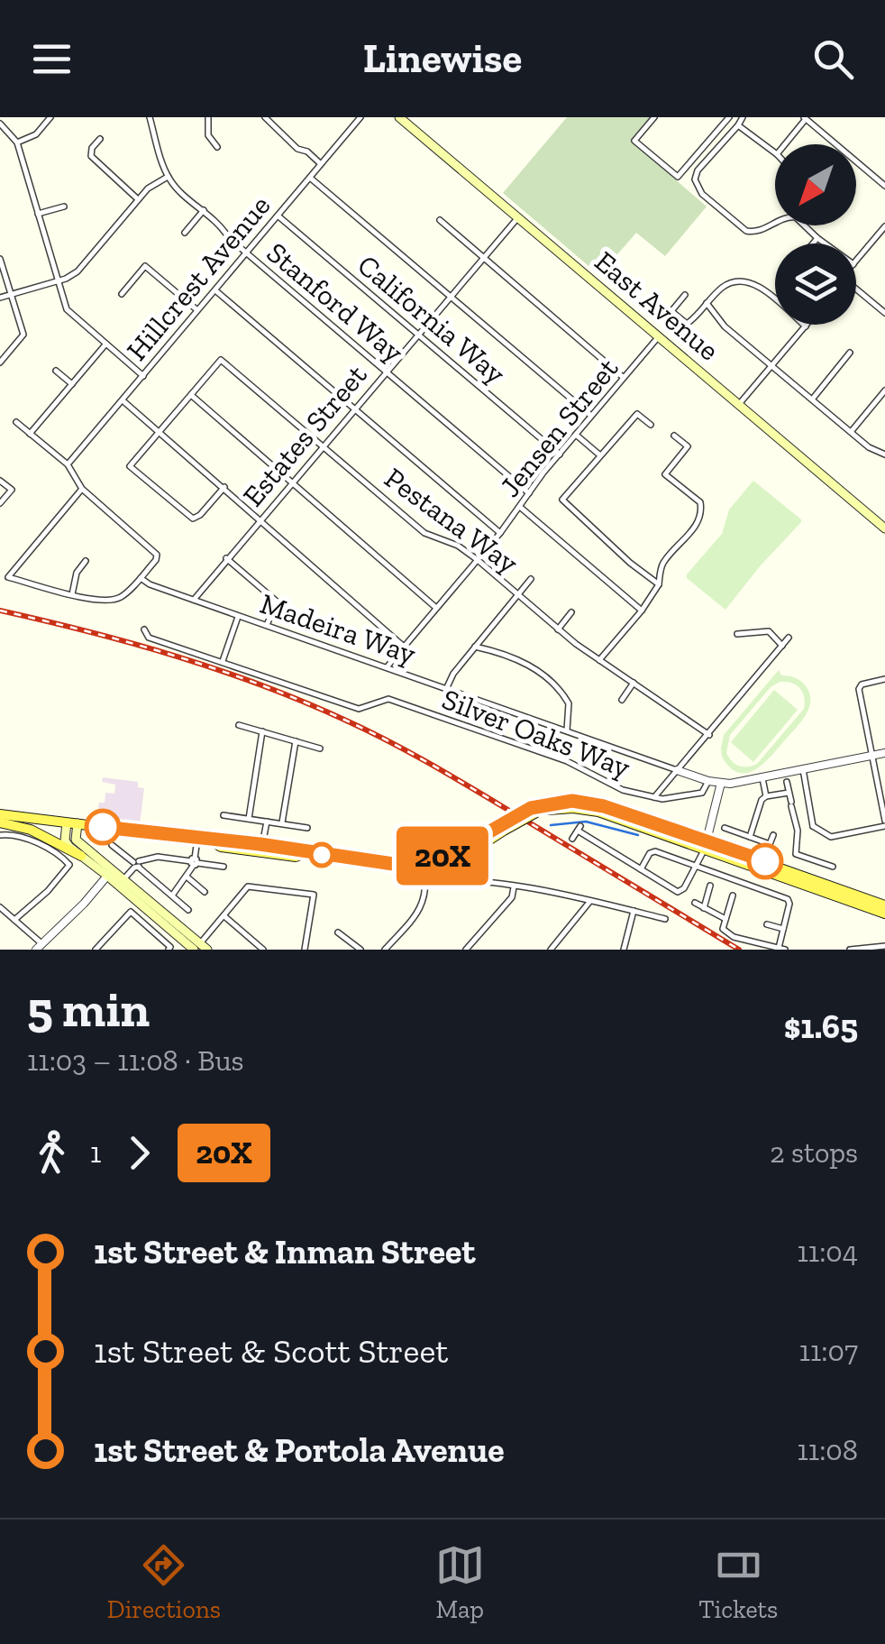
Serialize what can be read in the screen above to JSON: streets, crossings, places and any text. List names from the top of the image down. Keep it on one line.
{"streets":{"main road":["East Avenue"],"street":["Hillcrest Avenue","Stanford Way","California Way","Jensen Street","Estates Street","Pestana Way","Madeira Way","Silver Oaks Way"]},"crossings":[["Hillcrest Avenue","Stanford Way"],["Hillcrest Avenue","California Way"],["Stanford Way","Jensen Street"],["Stanford Way","Estates Street"],["East Avenue","Jensen Street"],["East Avenue","Estates Street"],["California Way","Jensen Street"],["California Way","Estates Street"],["Jensen Street","Pestana Way"],["Jensen Street","Madeira Way"],["Estates Street","Pestana Way"],["Estates Street","Madeira Way"]],"lines":["bus line 20X"],"north":"bottom left","page":{"header":"Linewise","on_map":"20X","heading":["5 min","11:03 – 11:08 · Bus","$1.65"],"legs":["1","20X","2 stops"],"list":[{"name":"1st Street & Inman Street","value":"11:04"},{"name":"1st Street & Scott Street","value":"11:07"},{"name":"1st Street & Portola Avenue","value":"11:08"}],"tabs":["Directions","Map","Tickets"]}}
